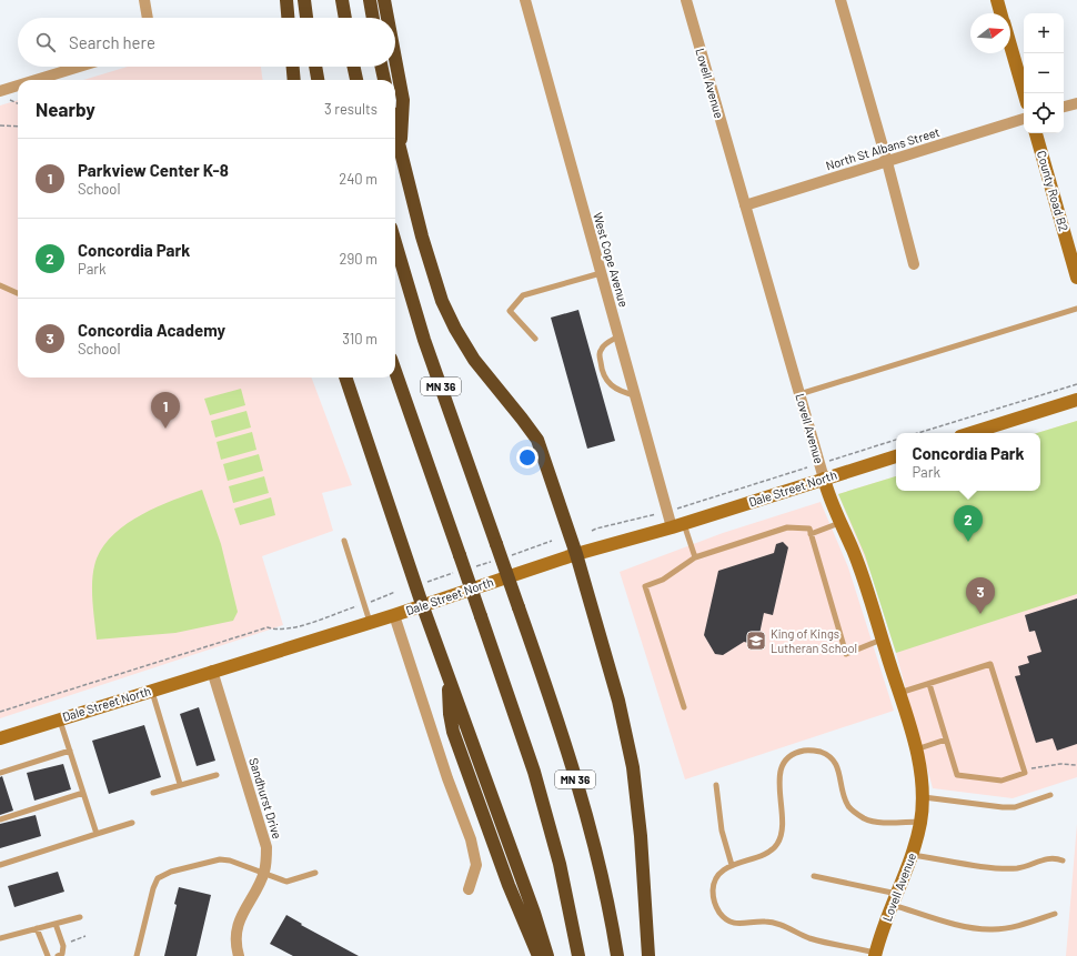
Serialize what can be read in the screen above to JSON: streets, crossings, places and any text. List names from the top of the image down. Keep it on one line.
{"streets":{"highway":["MN 36"],"main road":["Lovell Avenue","County Road B2","Dale Street North"],"street":["North St Albans Street","West Cope Avenue","Sandhurst Drive"]},"crossings":[["Lovell Avenue","North St Albans Street"],["Lovell Avenue","Dale Street North"],["West Cope Avenue","Dale Street North"],["Dale Street North","Sandhurst Drive"]],"places":{"school or university":["King of Kings Lutheran School"]},"north":"right","page":{"map_buttons":["+","−"],"search":"Search here","heading":["Nearby","3 results"],"list":[{"mark":"1","name":"Parkview Center K-8","note":"School","value":"240 m"},{"mark":"2","name":"Concordia Park","note":"Park","value":"290 m"},{"mark":"3","name":"Concordia Academy","note":"School","value":"310 m"}],"pins":["1","2","3"],"popup":["Concordia Park","Park"]}}
